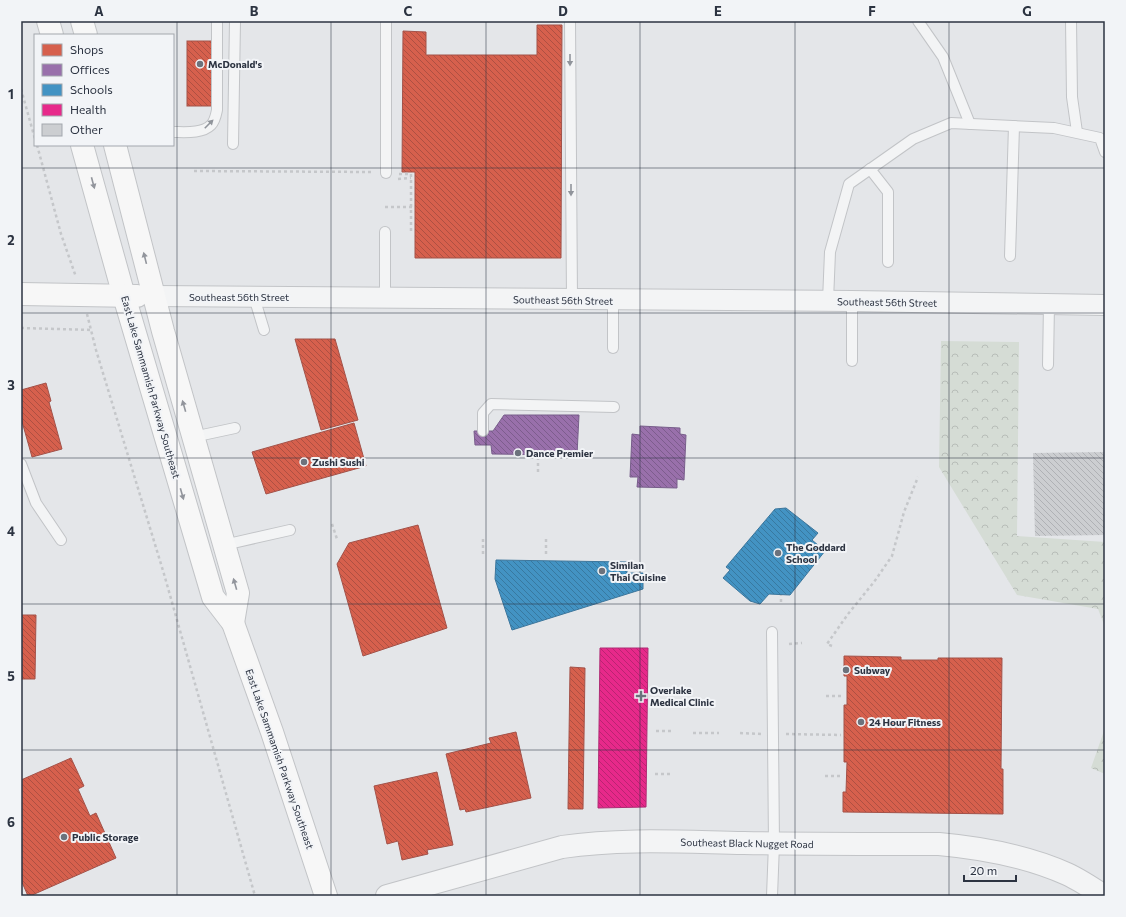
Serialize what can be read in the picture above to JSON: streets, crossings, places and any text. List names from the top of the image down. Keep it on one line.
{"streets":{"main road":["Southeast 56th Street","East Lake Sammamish Parkway Southeast"],"street":["Southeast Black Nugget Road"]},"crossings":[["Southeast 56th Street","East Lake Sammamish Parkway Southeast"]],"places":{"other":["McDonald's","Dance Premier","Zushi Sushi","The Goddard School","Similan Thai Cuisine","Subway","24 Hour Fitness","Public Storage"],"health":["Overlake Medical Clinic"]},"legend":["Shops","Offices","Schools","Health","Other"],"scale_bar":"20 m","grid":{"columns":["A","B","C","D","E","F","G"],"rows":["1","2","3","4","5","6"]}}
